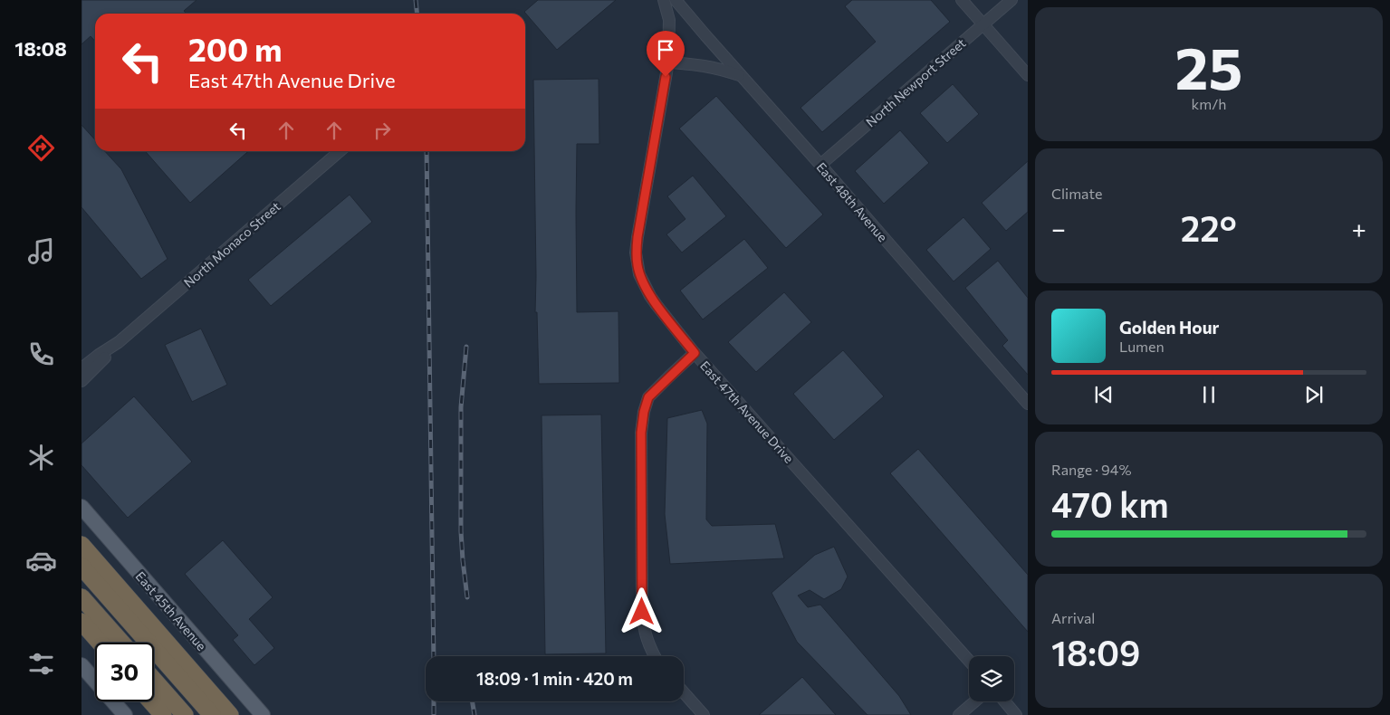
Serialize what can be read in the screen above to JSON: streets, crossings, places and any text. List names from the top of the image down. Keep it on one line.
{"streets":{"main road":["East 45th Avenue"],"street":["North Newport Street","East 48th Avenue","North Monaco Street","East 47th Avenue Drive"]},"crossings":[["North Newport Street","East 48th Avenue"]],"page":{"tabs":"18:08","tile":[["25","km/h"],"Climate",["Range · 94%","470 km"],["Arrival","18:09"]],"turn":["200 m","East 47th Avenue Drive"],"heat":["−","22°","+"],"song":["Golden Hour","Lumen"],"limit":"30","trip":"18:09 · 1 min · 420 m"}}
